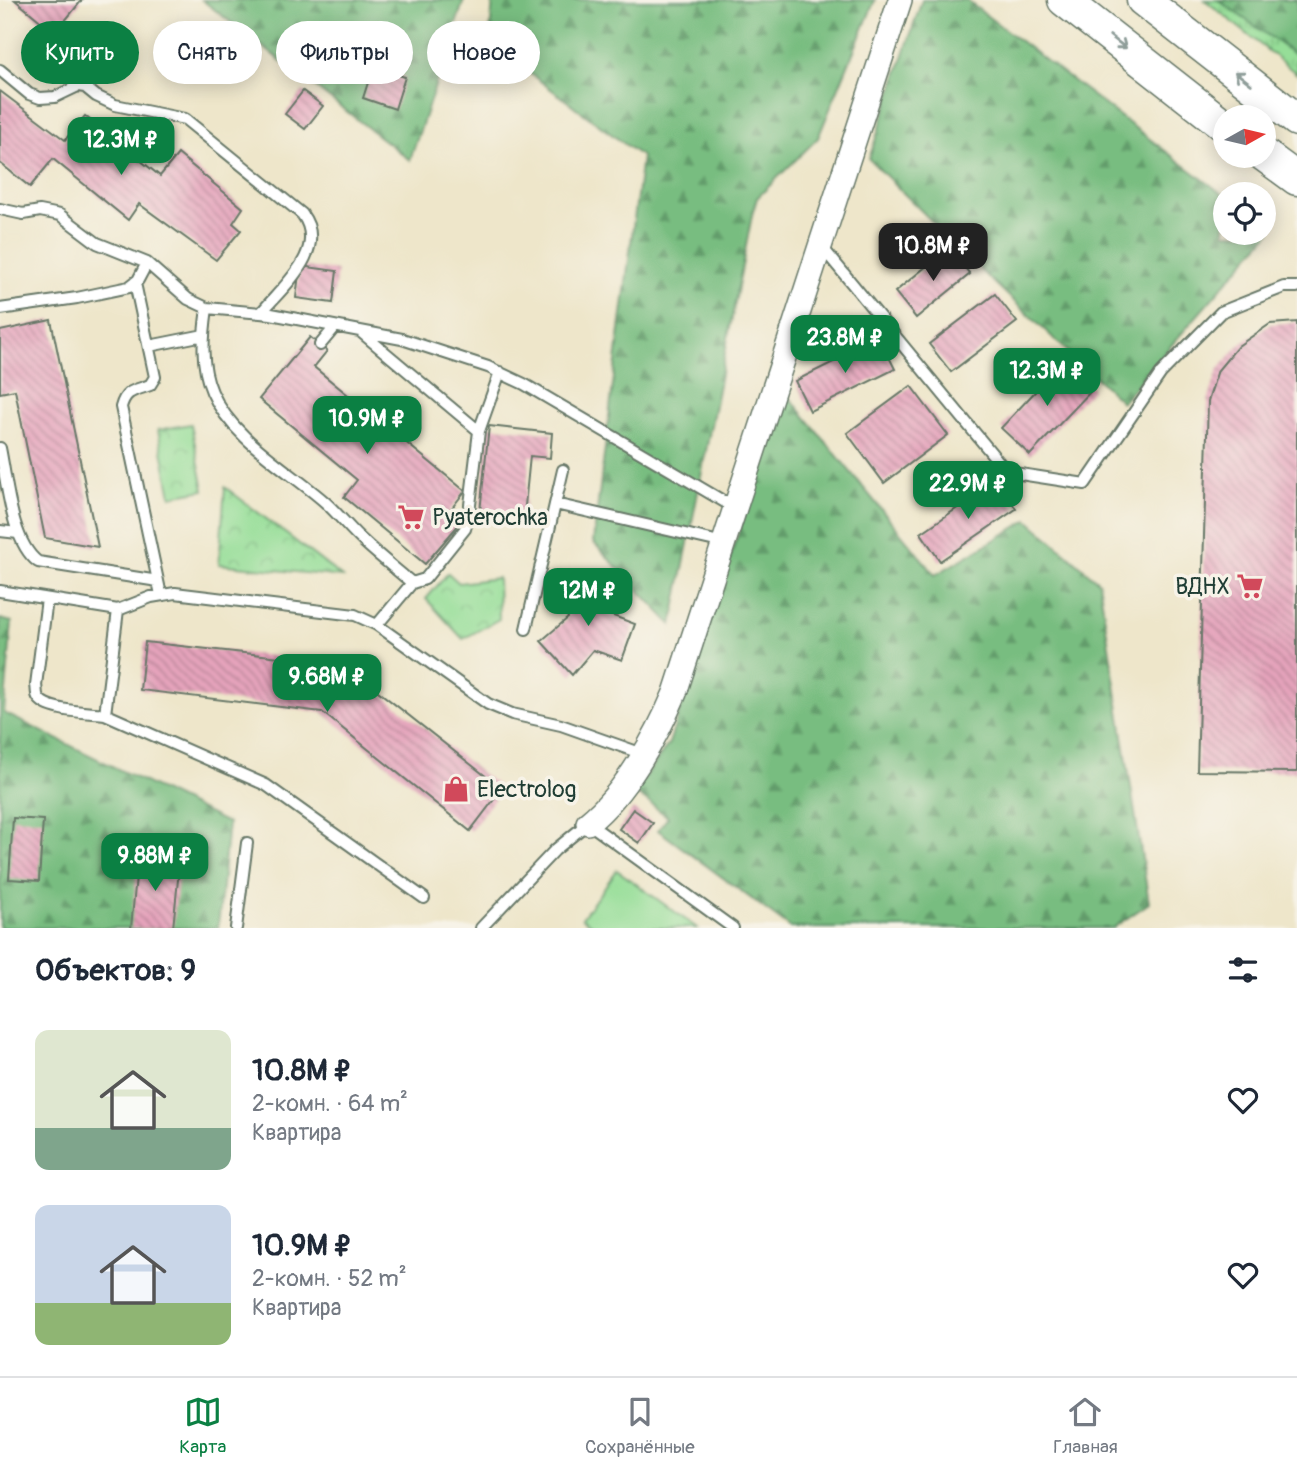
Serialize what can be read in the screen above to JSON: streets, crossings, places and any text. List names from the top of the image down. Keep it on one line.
{"places":{"supermarket":["Pyaterochka","ВДНХ"],"shop":["Electrolog"]},"north":"right","page":{"chip":["Купить","Снять","Фильтры","Новое"],"price":["12.3M ₽","10.8M ₽","23.8M ₽","12.3M ₽","10.9M ₽","22.9M ₽","12M ₽","9.68M ₽","9.88M ₽"],"heading":"Объектов: 9","list":[{"name":"10.8M ₽","note":"2-комн. · 64 m² · Квартира"},{"name":"10.9M ₽","note":"2-комн. · 52 m² · Квартира"}],"tabs":["Карта","Сохранённые","Главная"]}}
